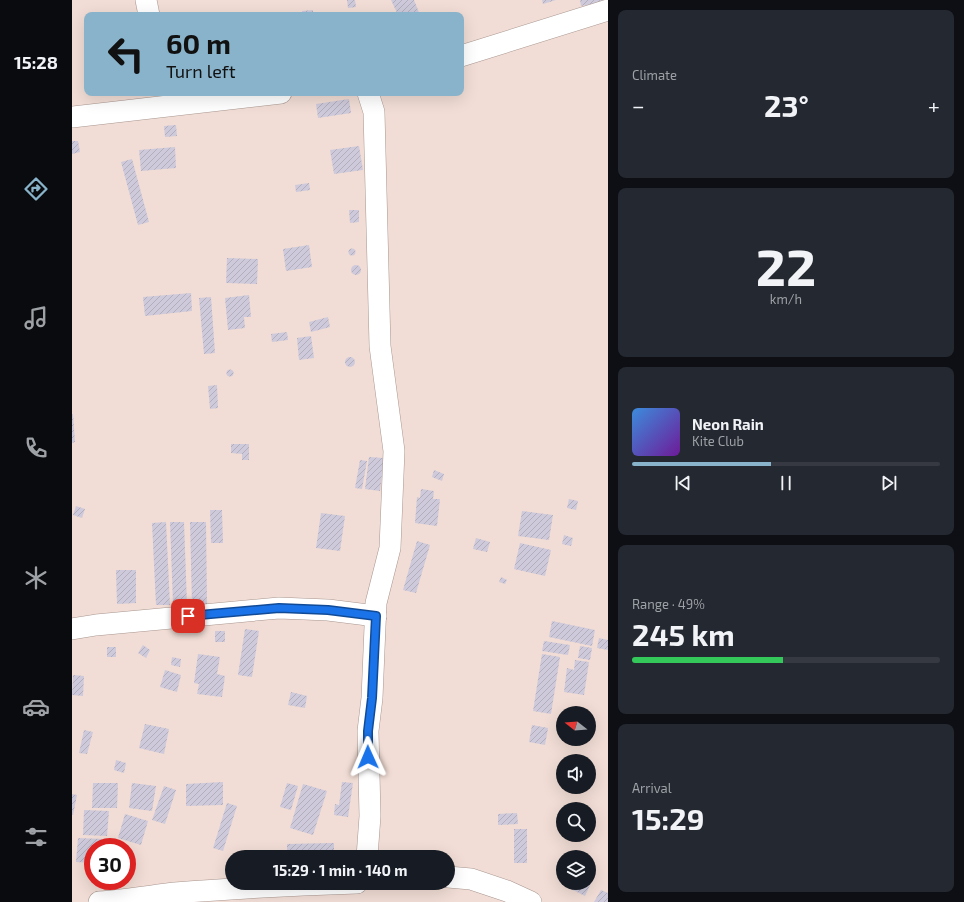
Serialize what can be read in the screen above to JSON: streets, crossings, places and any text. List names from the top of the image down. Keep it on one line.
{"north":"left","page":{"tabs":"15:28","tile":["Climate",["22","km/h"],["Range · 49%","245 km"],["Arrival","15:29"]],"turn":["60 m","Turn left"],"heat":["−","23°","+"],"song":["Neon Rain","Kite Club"],"limit":"30","trip":"15:29 · 1 min · 140 m"}}
